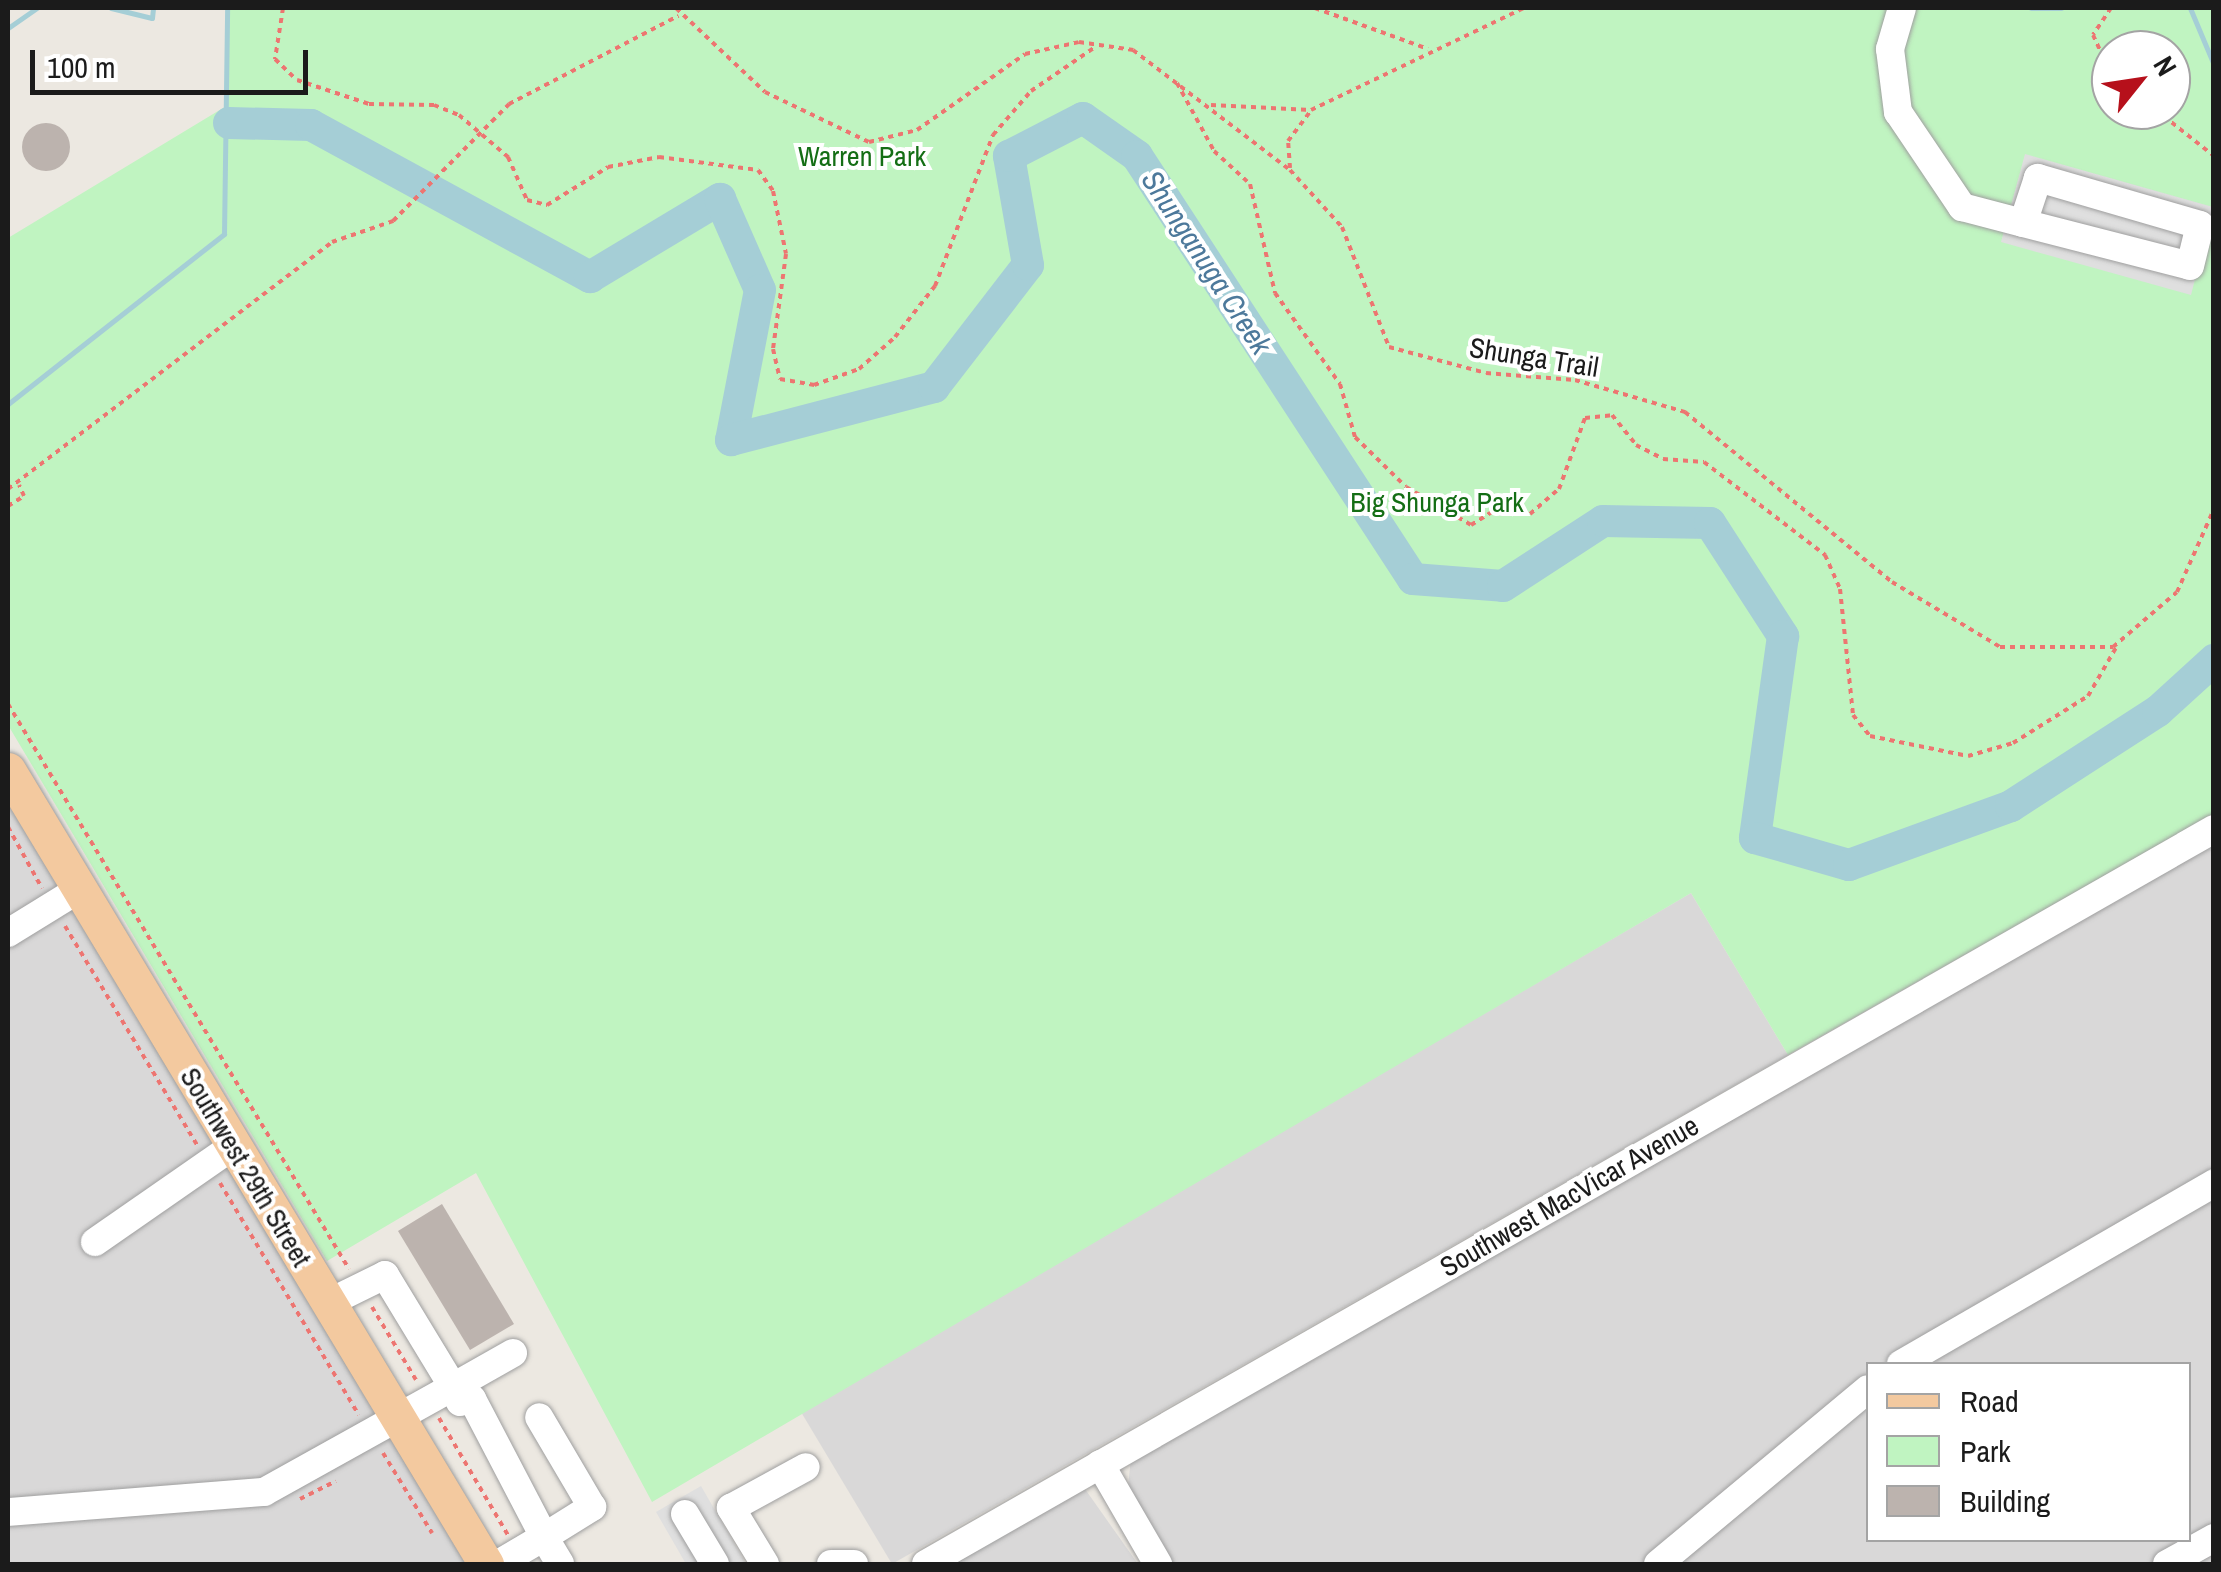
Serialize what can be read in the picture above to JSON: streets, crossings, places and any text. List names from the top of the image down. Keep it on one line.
{"streets":{"main road":["Southwest 29th Street"],"street":["Southwest MacVicar Avenue"],"path":["Shunga Trail"]},"water":["Shunganuga Creek"],"parks":["Warren Park","Big Shunga Park"],"legend":["Road","Park","Building"],"scale_bar":"100 m","north":"top right"}
